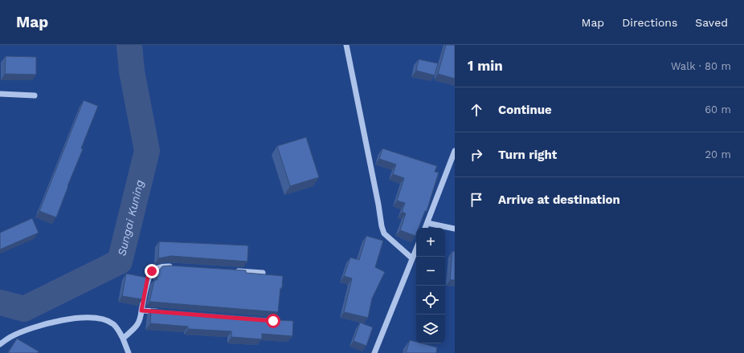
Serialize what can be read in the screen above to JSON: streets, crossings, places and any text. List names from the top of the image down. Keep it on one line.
{"water":["Sungai Kuning"],"page":{"header":"Map","nav":["Map","Directions","Saved"],"heading":["1 min","Walk · 80 m"],"list":[["Continue","60 m"],["Turn right","20 m"],"Arrive at destination"],"map_buttons":["+","−"]}}
